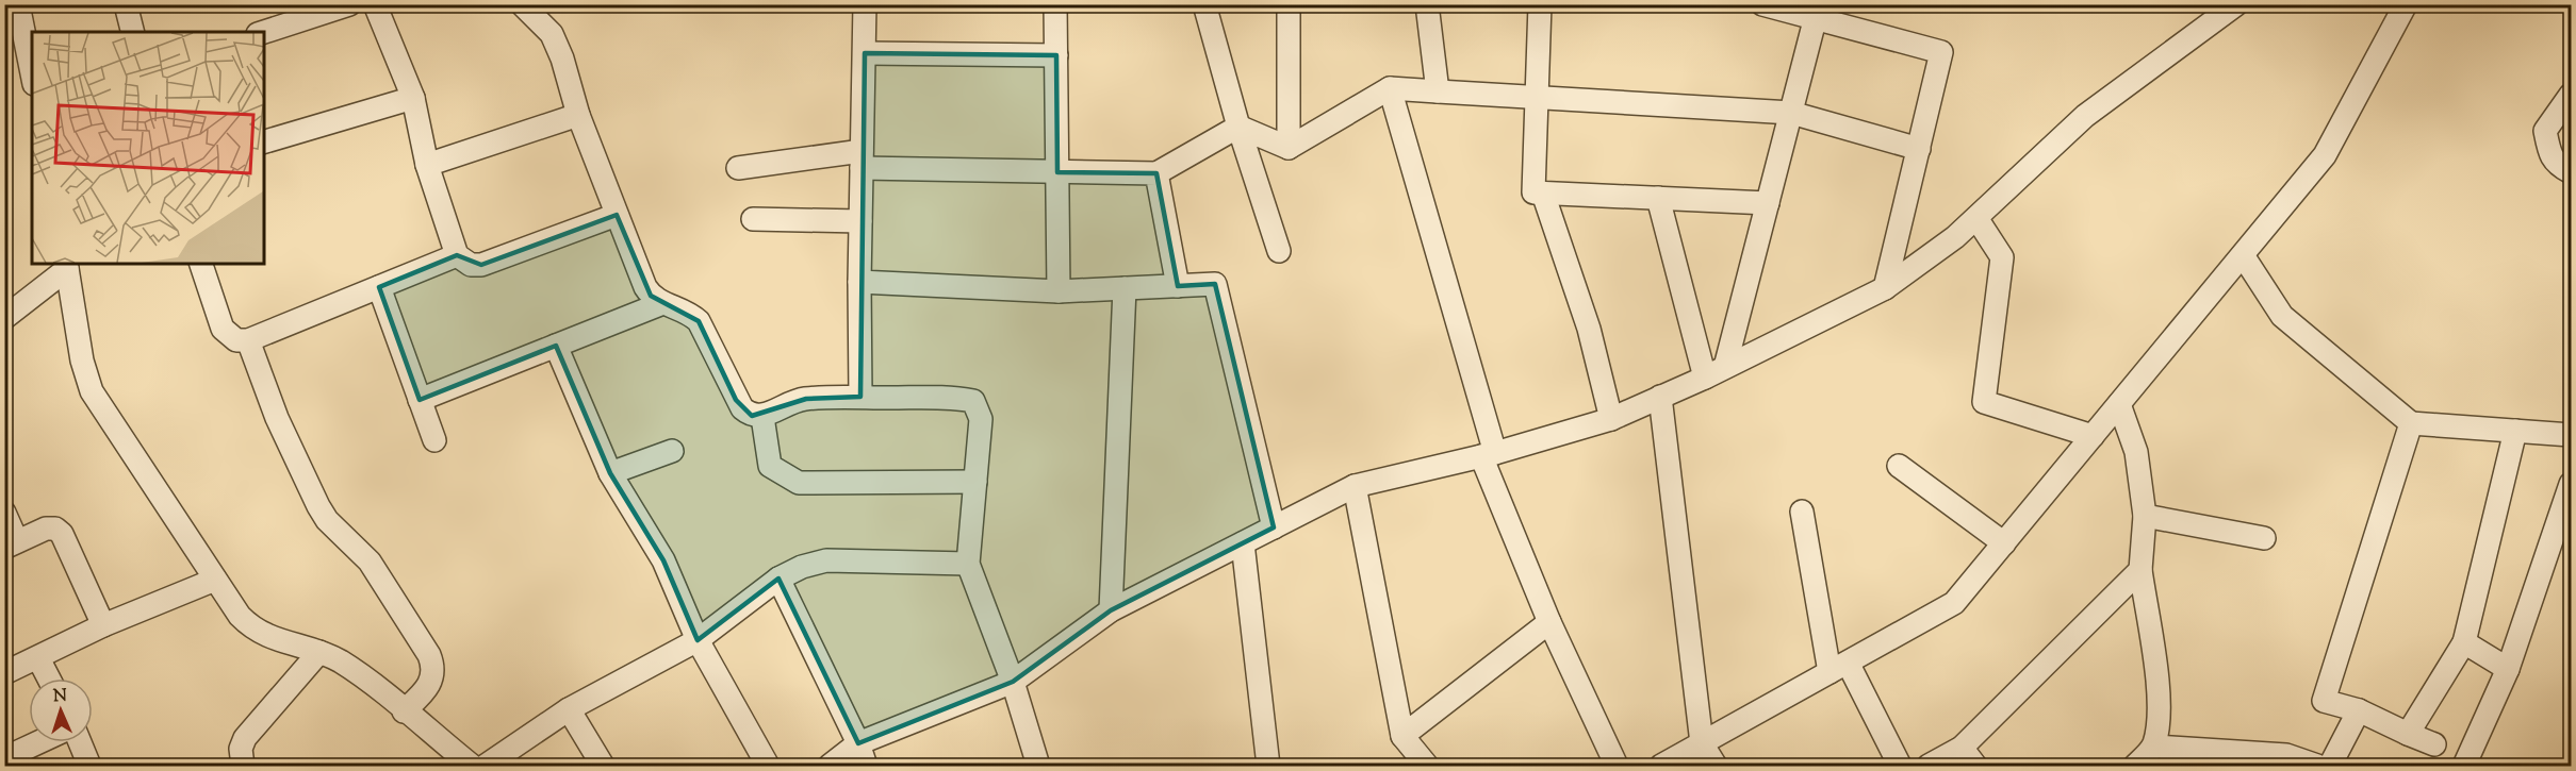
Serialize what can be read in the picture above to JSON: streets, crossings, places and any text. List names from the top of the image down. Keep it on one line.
{"north":"top"}
